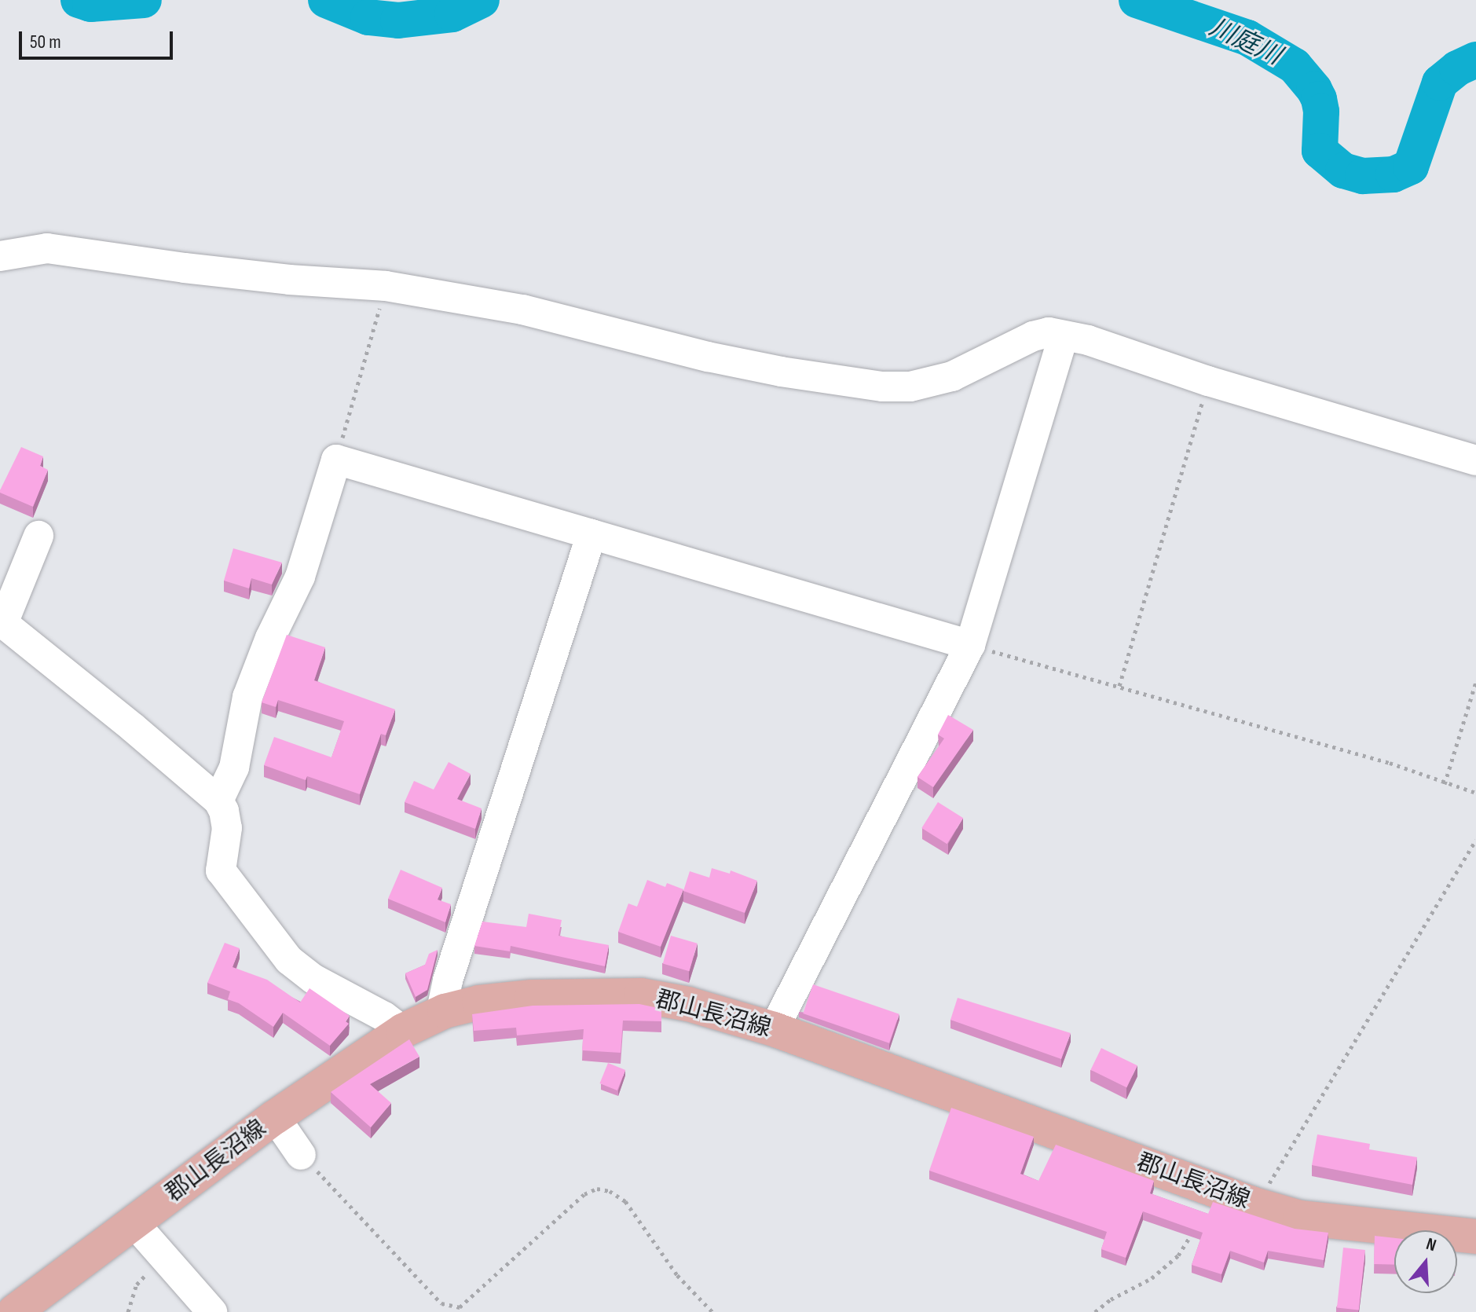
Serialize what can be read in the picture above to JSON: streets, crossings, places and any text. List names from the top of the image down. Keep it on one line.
{"streets":{"main road":["郡山長沼線"]},"water":["川庭川"],"scale_bar":"50 m","north":"top"}
